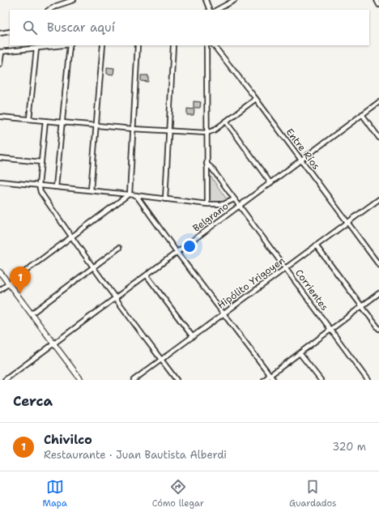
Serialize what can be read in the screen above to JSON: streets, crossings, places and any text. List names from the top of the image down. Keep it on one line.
{"streets":{"street":["Entre Ríos","Belgrano","Hipólito Yrigoyen","Corrientes"]},"crossings":[["Entre Ríos","Belgrano"],["Entre Ríos","Hipólito Yrigoyen"],["Belgrano","Corrientes"],["Hipólito Yrigoyen","Corrientes"]],"page":{"search":"Buscar aquí","pins":"1","heading":"Cerca","list":[{"mark":"1","name":"Chivilco","note":"Restaurante · Juan Bautista Alberdi","value":"320 m"}],"nav":["Mapa","Cómo llegar","Guardados"]}}
